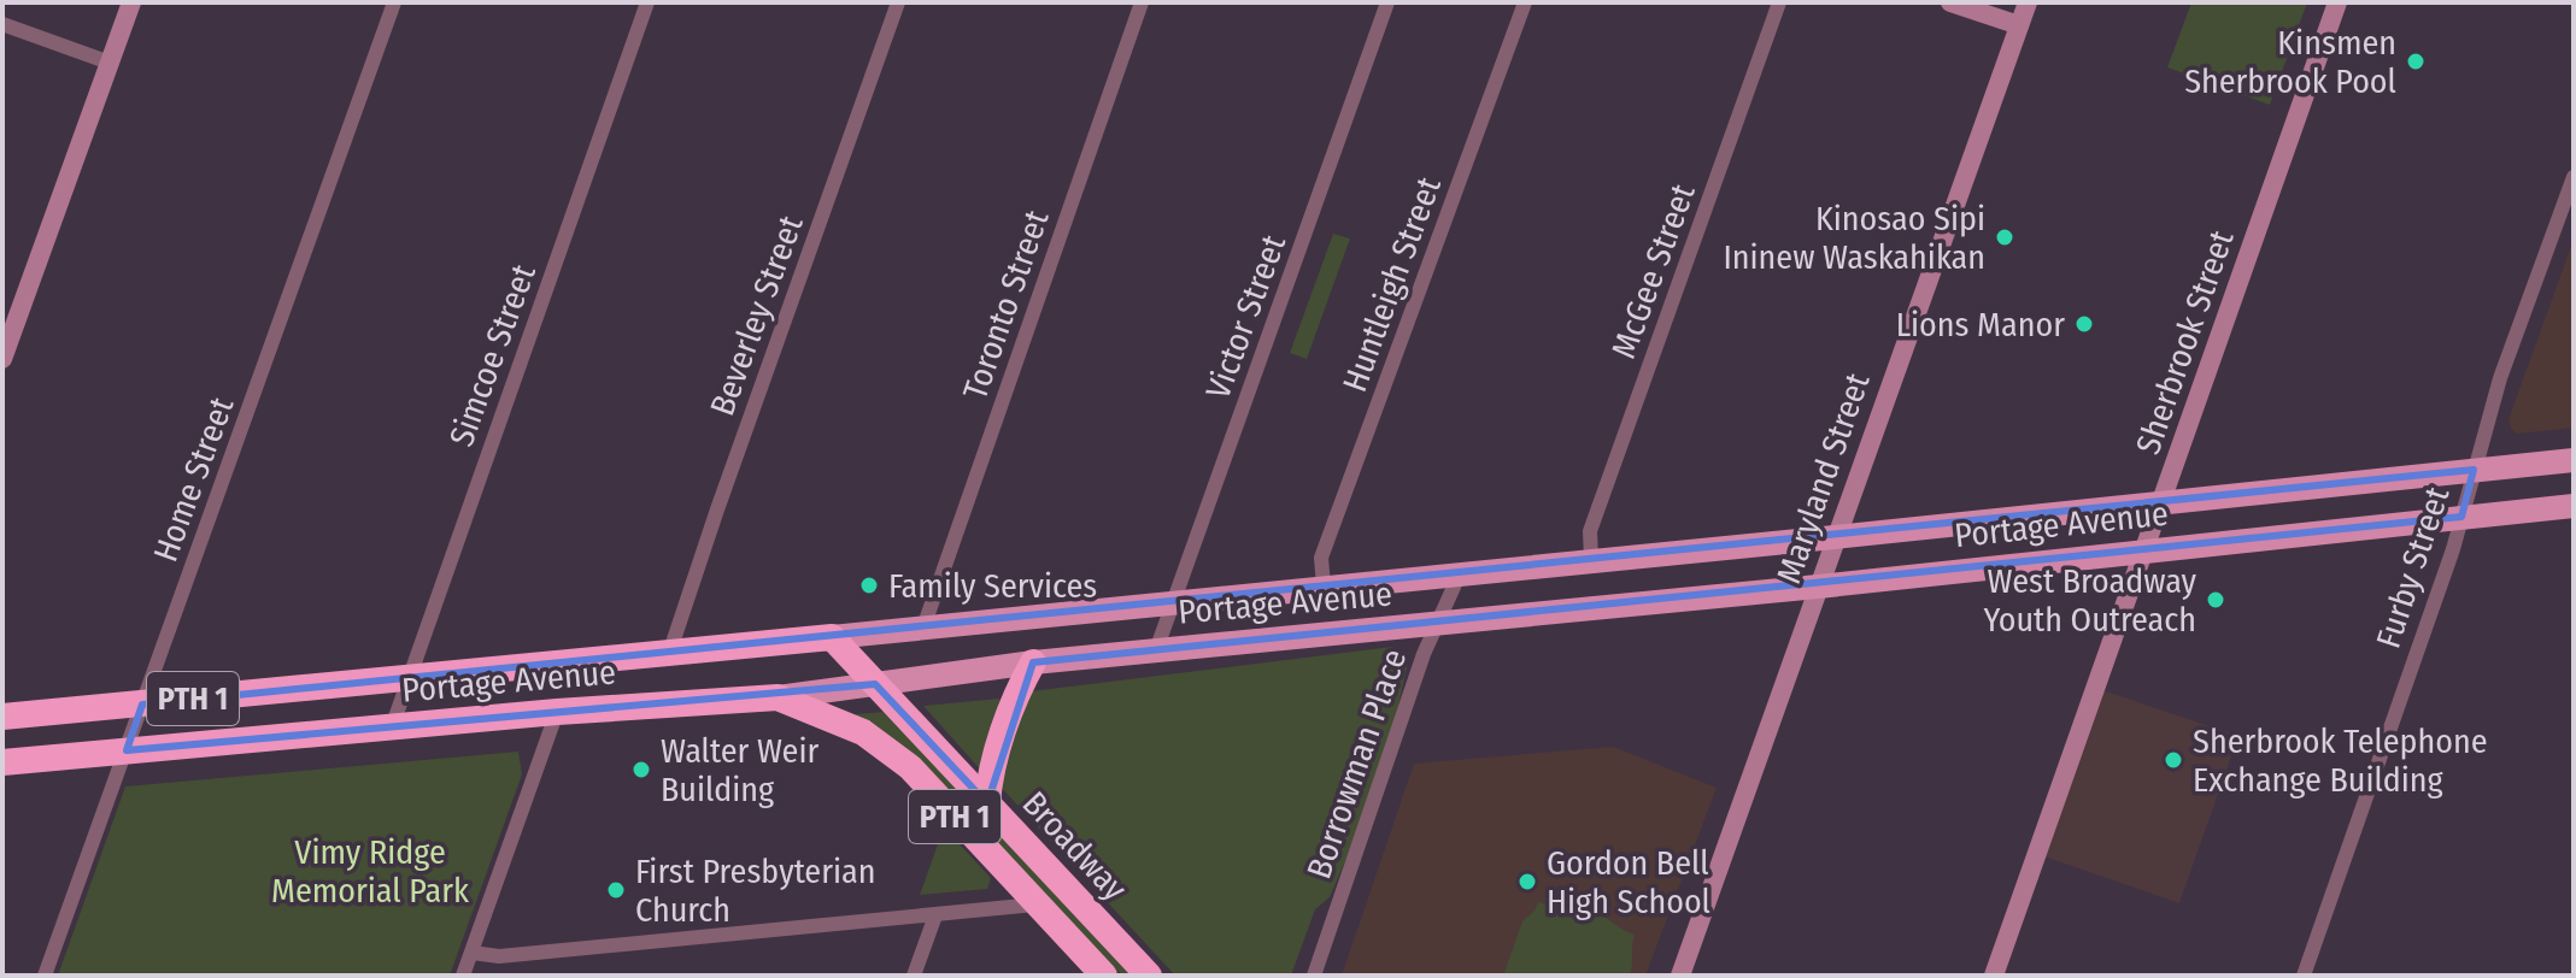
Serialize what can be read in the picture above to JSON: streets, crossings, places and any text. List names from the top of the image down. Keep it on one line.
{"streets":{"highway":["Portage Avenue","PTH 1","Broadway"],"main road":["Sherbrook Street","Maryland Street"],"street":["McGee Street","Huntleigh Street","Toronto Street","Beverley Street","Victor Street","Simcoe Street","Home Street","Furby Street","Borrowman Place"]},"crossings":[["McGee Street","Portage Avenue"],["Huntleigh Street","Portage Avenue"],["Toronto Street","Portage Avenue"],["Beverley Street","Portage Avenue"],["Victor Street","Portage Avenue"],["Sherbrook Street","Portage Avenue"],["Simcoe Street","Portage Avenue"],["Maryland Street","Portage Avenue"],["Home Street","Portage Avenue"],["Portage Avenue","Furby Street"],["Portage Avenue","Borrowman Place"],["Portage Avenue","Broadway"]],"parks":["Vimy Ridge Memorial Park"],"places":["Kinsmen Sherbrook Pool","Kinosao Sipi Ininew Waskahikan","Lions Manor","Family Services","West Broadway Youth Outreach","Sherbrook Telephone Exchange Building","Walter Weir Building","Gordon Bell High School","First Presbyterian Church"]}
